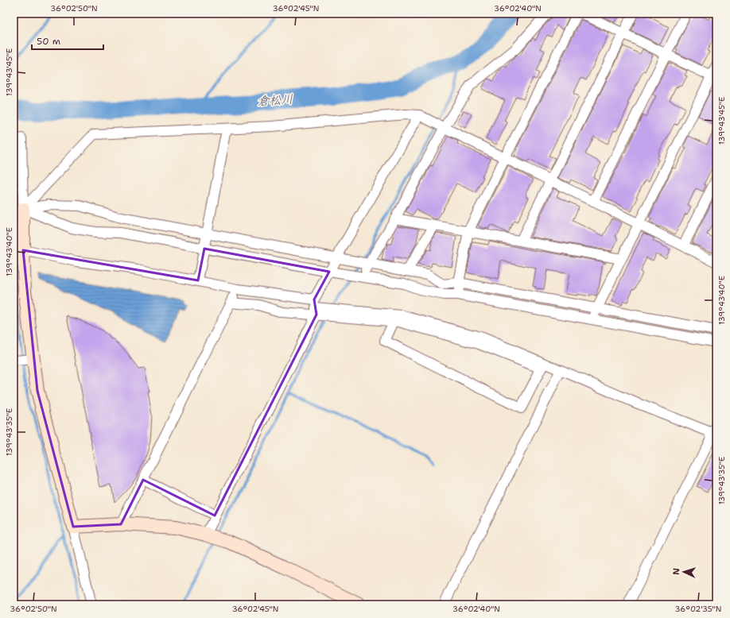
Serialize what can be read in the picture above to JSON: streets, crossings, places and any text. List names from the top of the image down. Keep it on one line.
{"water":["倉松川"],"scale_bar":"50 m","north":"left","coordinates":["36°02'50\"N","36°02'45\"N","36°02'40\"N","139°43'45\"E","139°43'40\"E","139°43'35\"E","36°02'35\"N"]}
